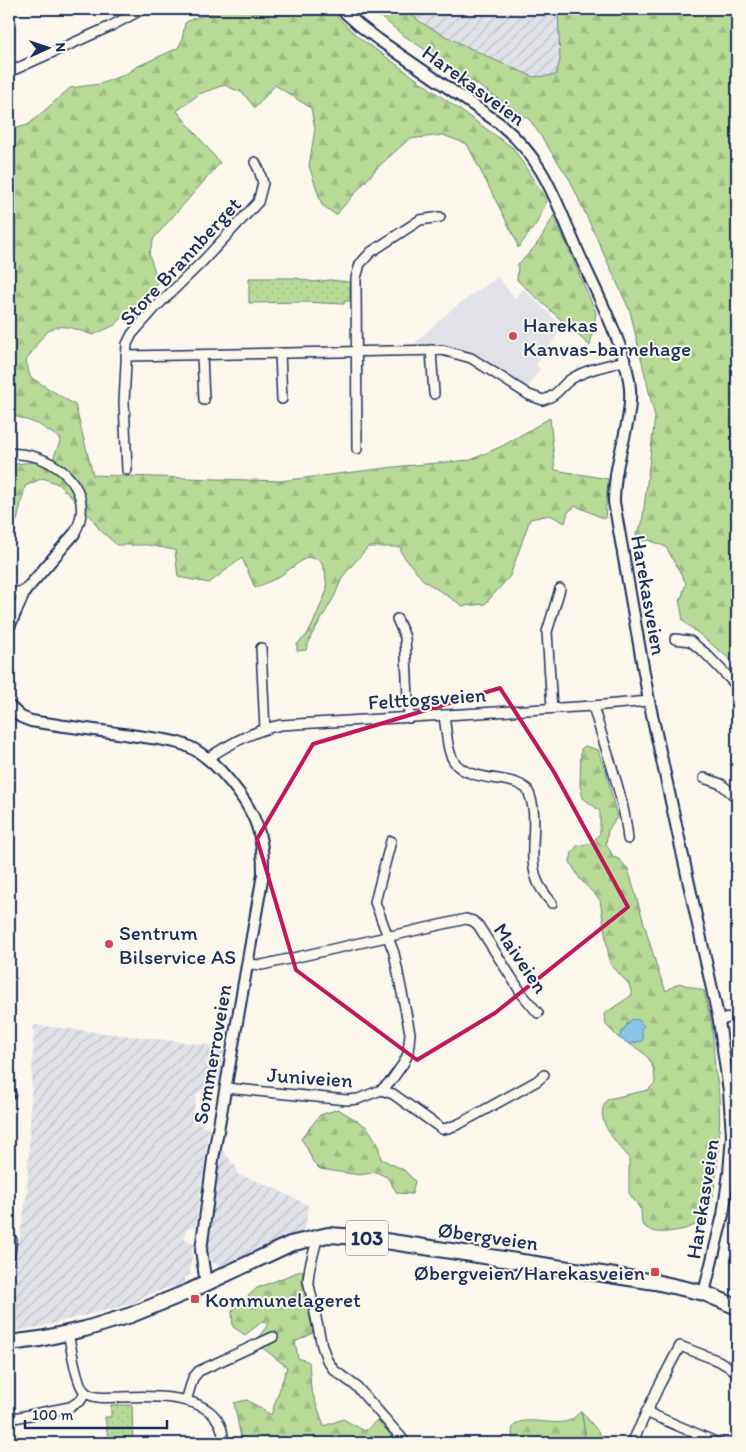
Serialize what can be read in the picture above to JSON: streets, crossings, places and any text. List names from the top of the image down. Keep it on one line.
{"streets":{"main road":["Øbergveien","103"],"street":["Harekasveien","Store Brannberget","Felttogsveien","Maiveien","Sommerroveien","Juniveien"]},"crossings":[["Harekasveien","Felttogsveien"],["Harekasveien","Øbergveien"],["Felttogsveien","Sommerroveien"],["Maiveien","Sommerroveien"],["Sommerroveien","Juniveien"],["Sommerroveien","Øbergveien"]],"places":{"other":["Harekas Kanvas-barnehage","Sentrum Bilservice AS"],"transit":["Øbergveien/Harekasveien","Kommunelageret"]},"scale_bar":"100 m","north":"right"}
